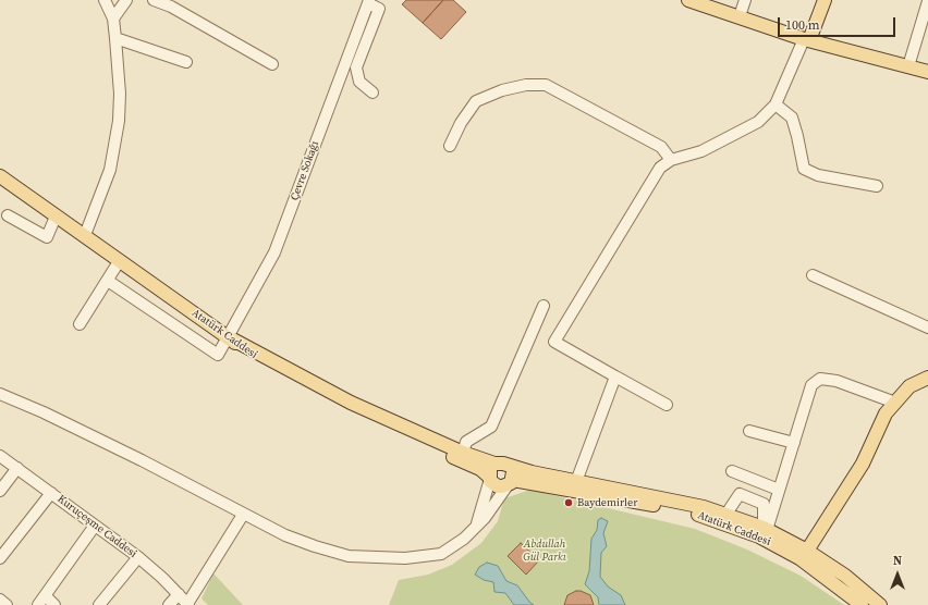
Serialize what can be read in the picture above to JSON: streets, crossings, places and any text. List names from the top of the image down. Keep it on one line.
{"streets":{"main road":["Atatürk Caddesi"],"street":["Çevre Sokağı","Kuruçeşme Caddesi"]},"crossings":[["Çevre Sokağı","Atatürk Caddesi"]],"parks":["Abdullah Gül Parkı"],"places":["Baydemirler"],"scale_bar":"100 m","north":"top"}
